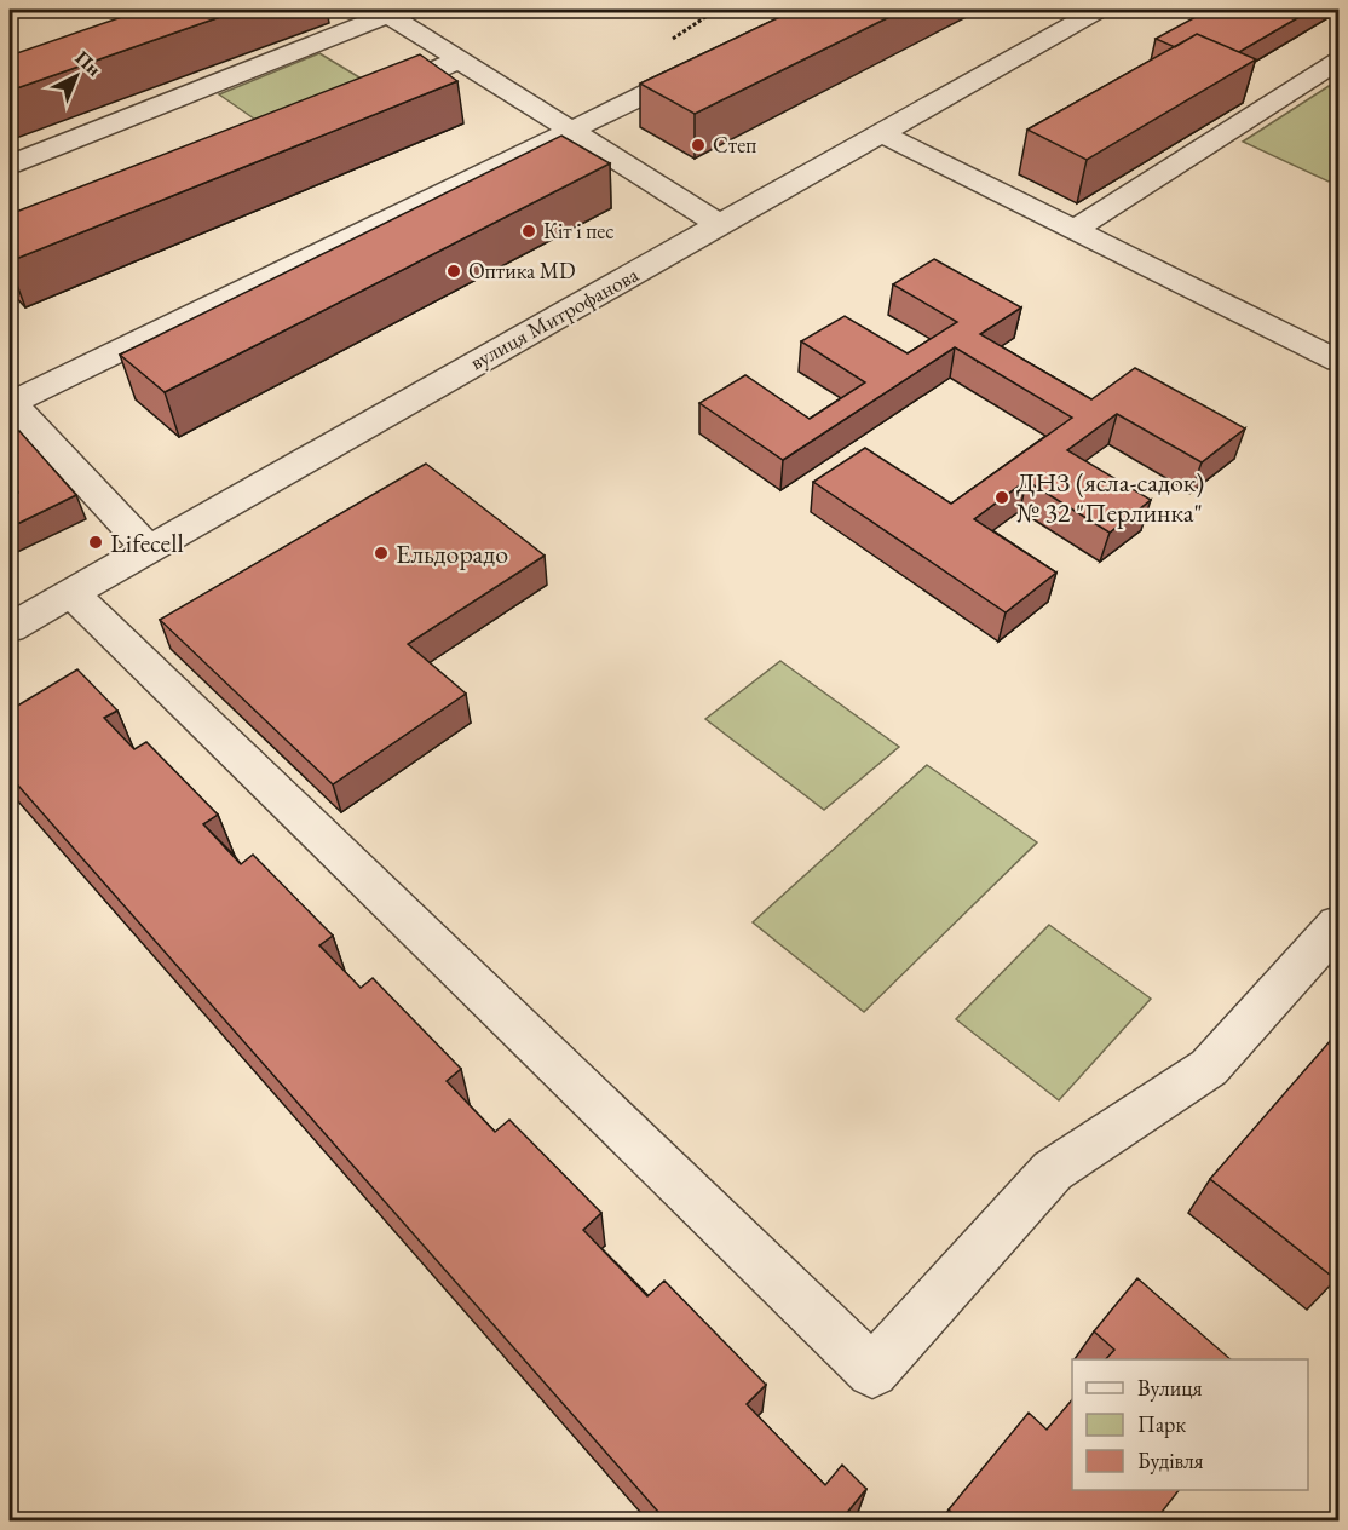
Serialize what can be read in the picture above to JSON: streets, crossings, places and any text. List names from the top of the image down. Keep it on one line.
{"streets":{"street":["вулиця Митрофанова"]},"places":["Степ","Кіт і пес","Оптика MD","ДНЗ (ясла-садок) № 32 \"Перлинка\"","Lifecell","Ельдорадо"],"legend":["Вулиця","Парк","Будівля"],"north":"top right"}
